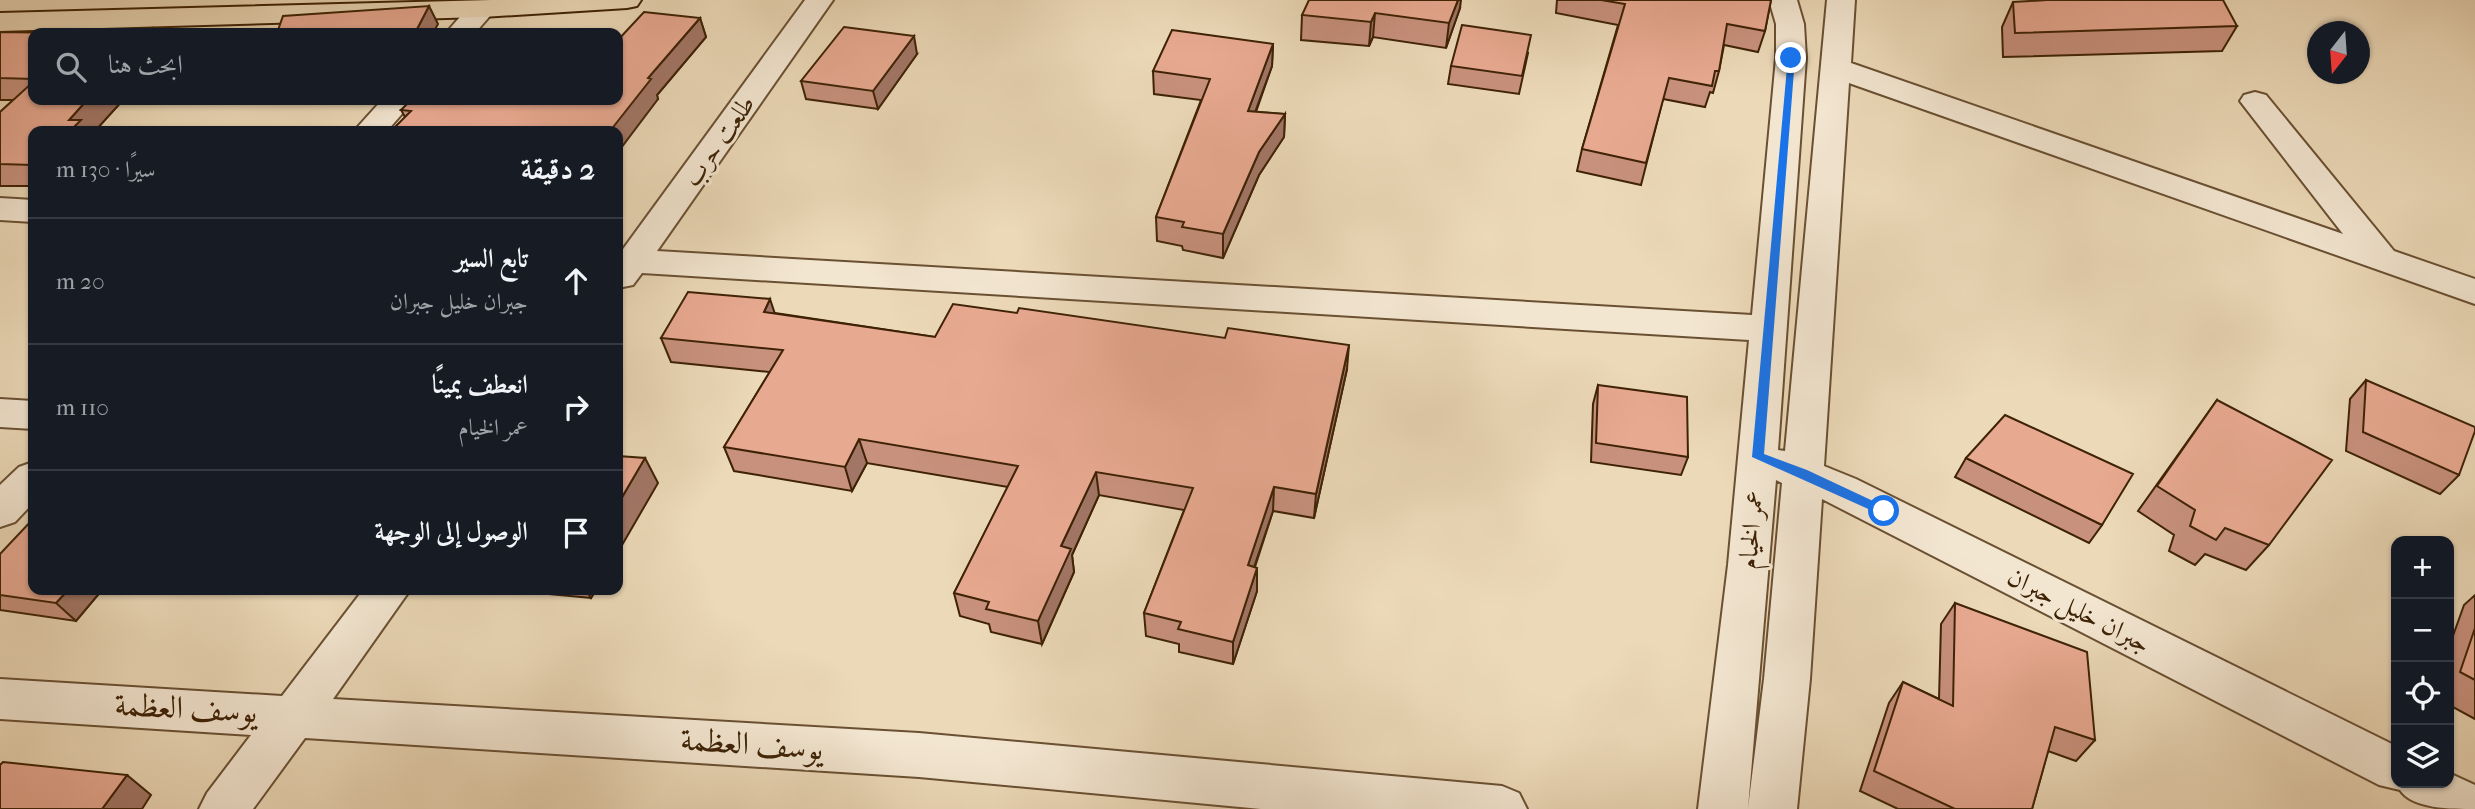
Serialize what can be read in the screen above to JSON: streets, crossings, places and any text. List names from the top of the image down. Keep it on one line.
{"streets":{"street":["طلعت حرب","عمر الخيام","جبران خليل جبران","يوسف العظمة"]},"crossings":[["عمر الخيام","جبران خليل جبران"]],"north":"bottom","page":{"search":"ابحث هنا","heading":["2 دقيقة","سيرًا · 130 m"],"list":[["تابع السير","جبران خليل جبران","20 m"],["انعطف يمينًا","عمر الخيام","110 m"],"الوصول إلى الوجهة"],"map_buttons":["+","−"]}}
